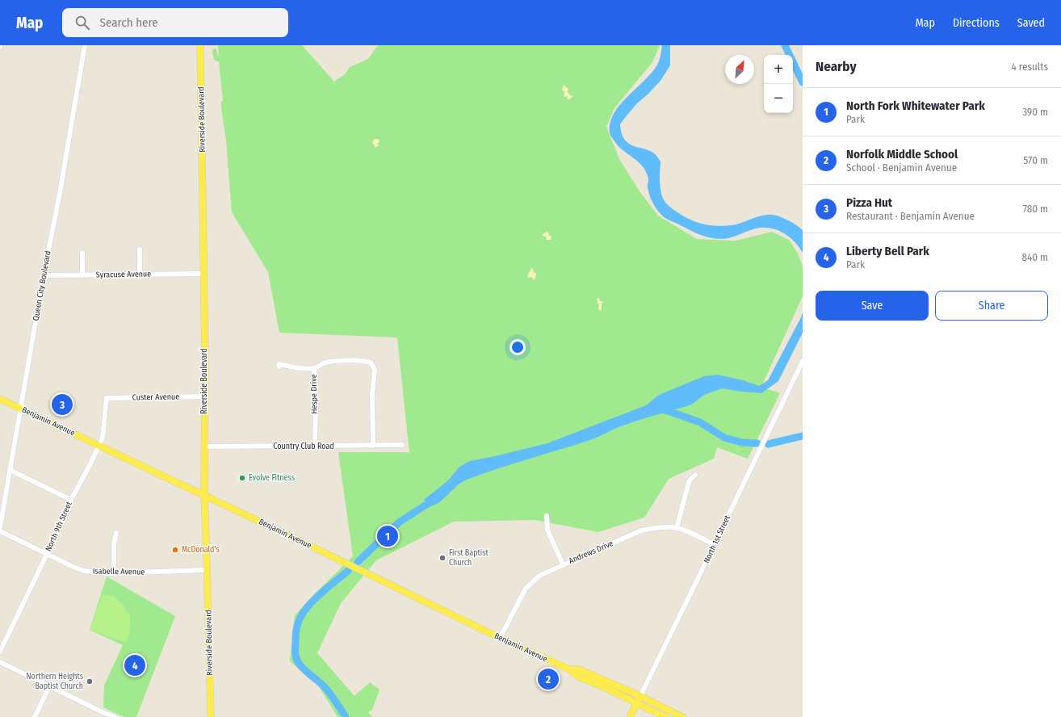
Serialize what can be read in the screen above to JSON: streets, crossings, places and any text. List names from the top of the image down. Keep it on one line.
{"streets":{"main road":["Riverside Boulevard","Benjamin Avenue","North 1st Street"],"street":["Syracuse Avenue","Queen City Boulevard","Hespe Drive","Custer Avenue","Country Club Road","North 9th Street","Andrews Drive","Isabelle Avenue"]},"crossings":[["Riverside Boulevard","Syracuse Avenue"],["Riverside Boulevard","Custer Avenue"],["Riverside Boulevard","Benjamin Avenue"],["Riverside Boulevard","Country Club Road"],["Riverside Boulevard","Isabelle Avenue"],["Syracuse Avenue","Queen City Boulevard"],["Queen City Boulevard","Benjamin Avenue"],["Hespe Drive","Country Club Road"],["Custer Avenue","North 9th Street"],["Benjamin Avenue","North 9th Street"],["Benjamin Avenue","North 1st Street"],["Benjamin Avenue","Andrews Drive"],["North 9th Street","Isabelle Avenue"],["North 1st Street","Andrews Drive"]],"places":["Evolve Fitness","McDonald's","First Baptist Church","Northern Heights Baptist Church"],"north":"top right","page":{"header":"Map","search":"Search here","nav":["Map","Directions","Saved"],"heading":["Nearby","4 results"],"map_buttons":["+","−"],"list":[{"mark":"1","name":"North Fork Whitewater Park","note":"Park","value":"390 m"},{"mark":"2","name":"Norfolk Middle School","note":"School · Benjamin Avenue","value":"570 m"},{"mark":"3","name":"Pizza Hut","note":"Restaurant · Benjamin Avenue","value":"780 m"},{"mark":"4","name":"Liberty Bell Park","note":"Park","value":"840 m"}],"buttons":["Save","Share"],"pins":["3","1","4","2"]}}
